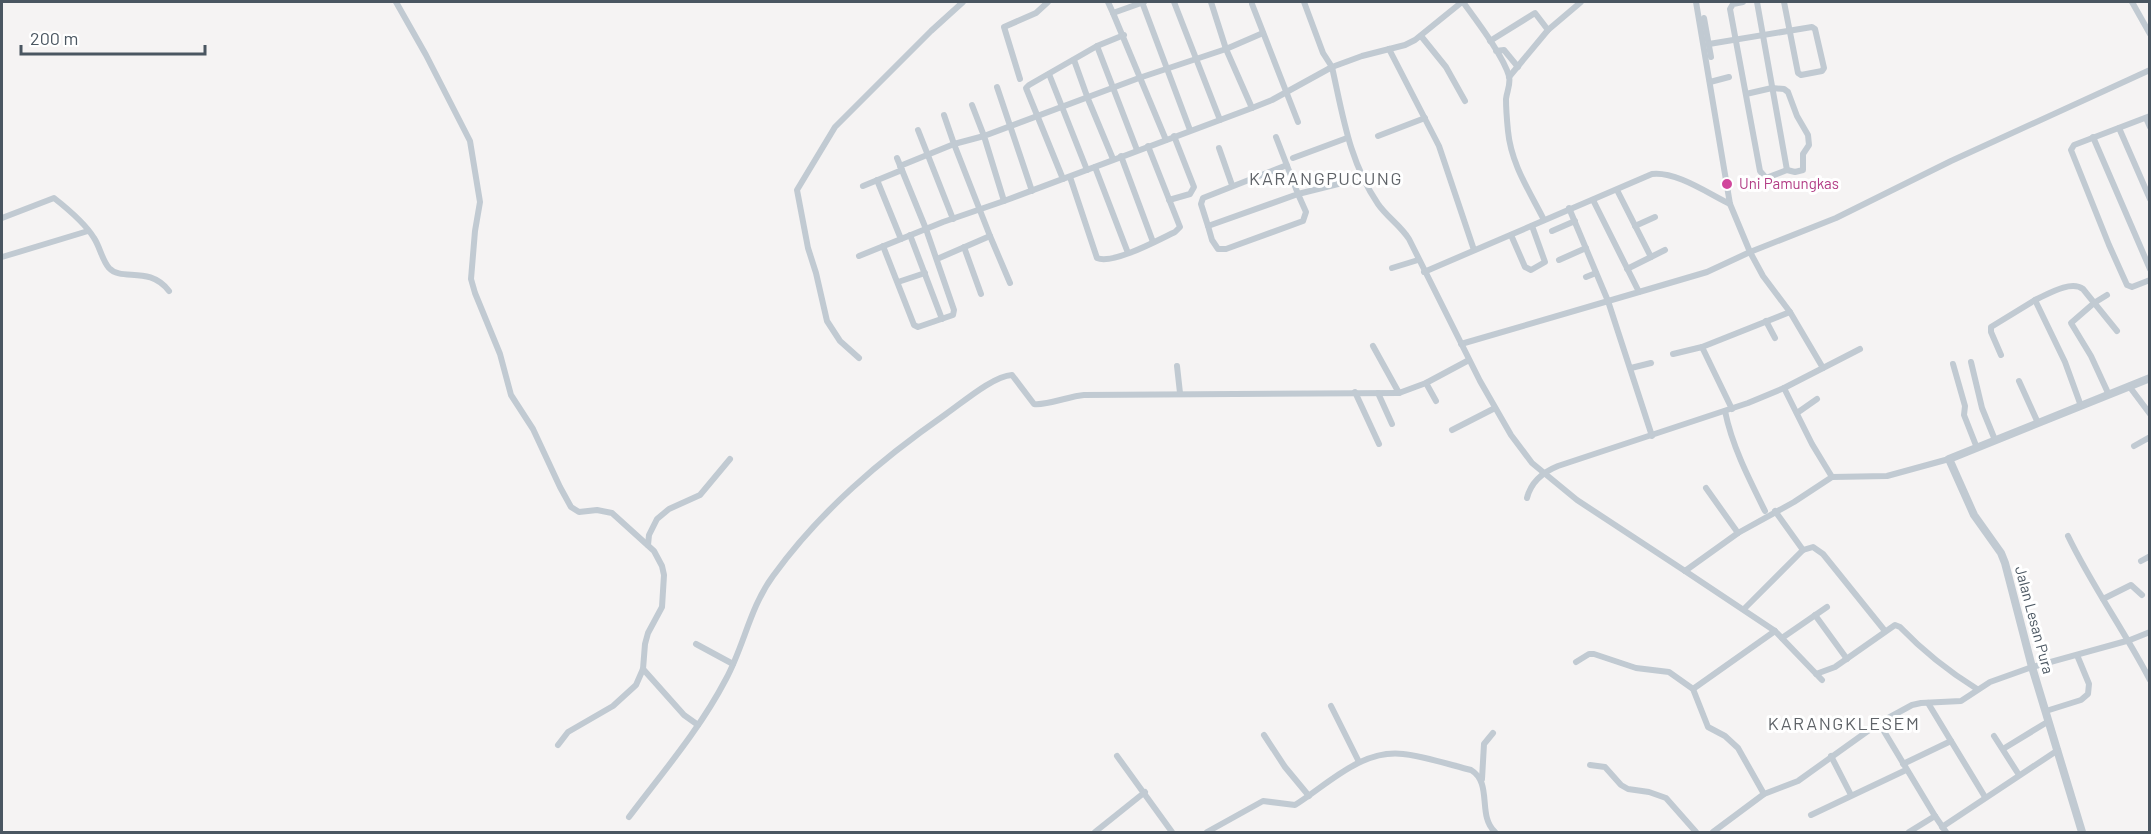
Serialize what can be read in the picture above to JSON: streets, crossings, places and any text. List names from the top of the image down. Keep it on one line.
{"streets":{"street":["Jalan Lesan Pura"]},"districts":["KARANGPUCUNG","KARANGKLESEM"],"places":["Uni Pamungkas"],"scale_bar":"200 m"}
